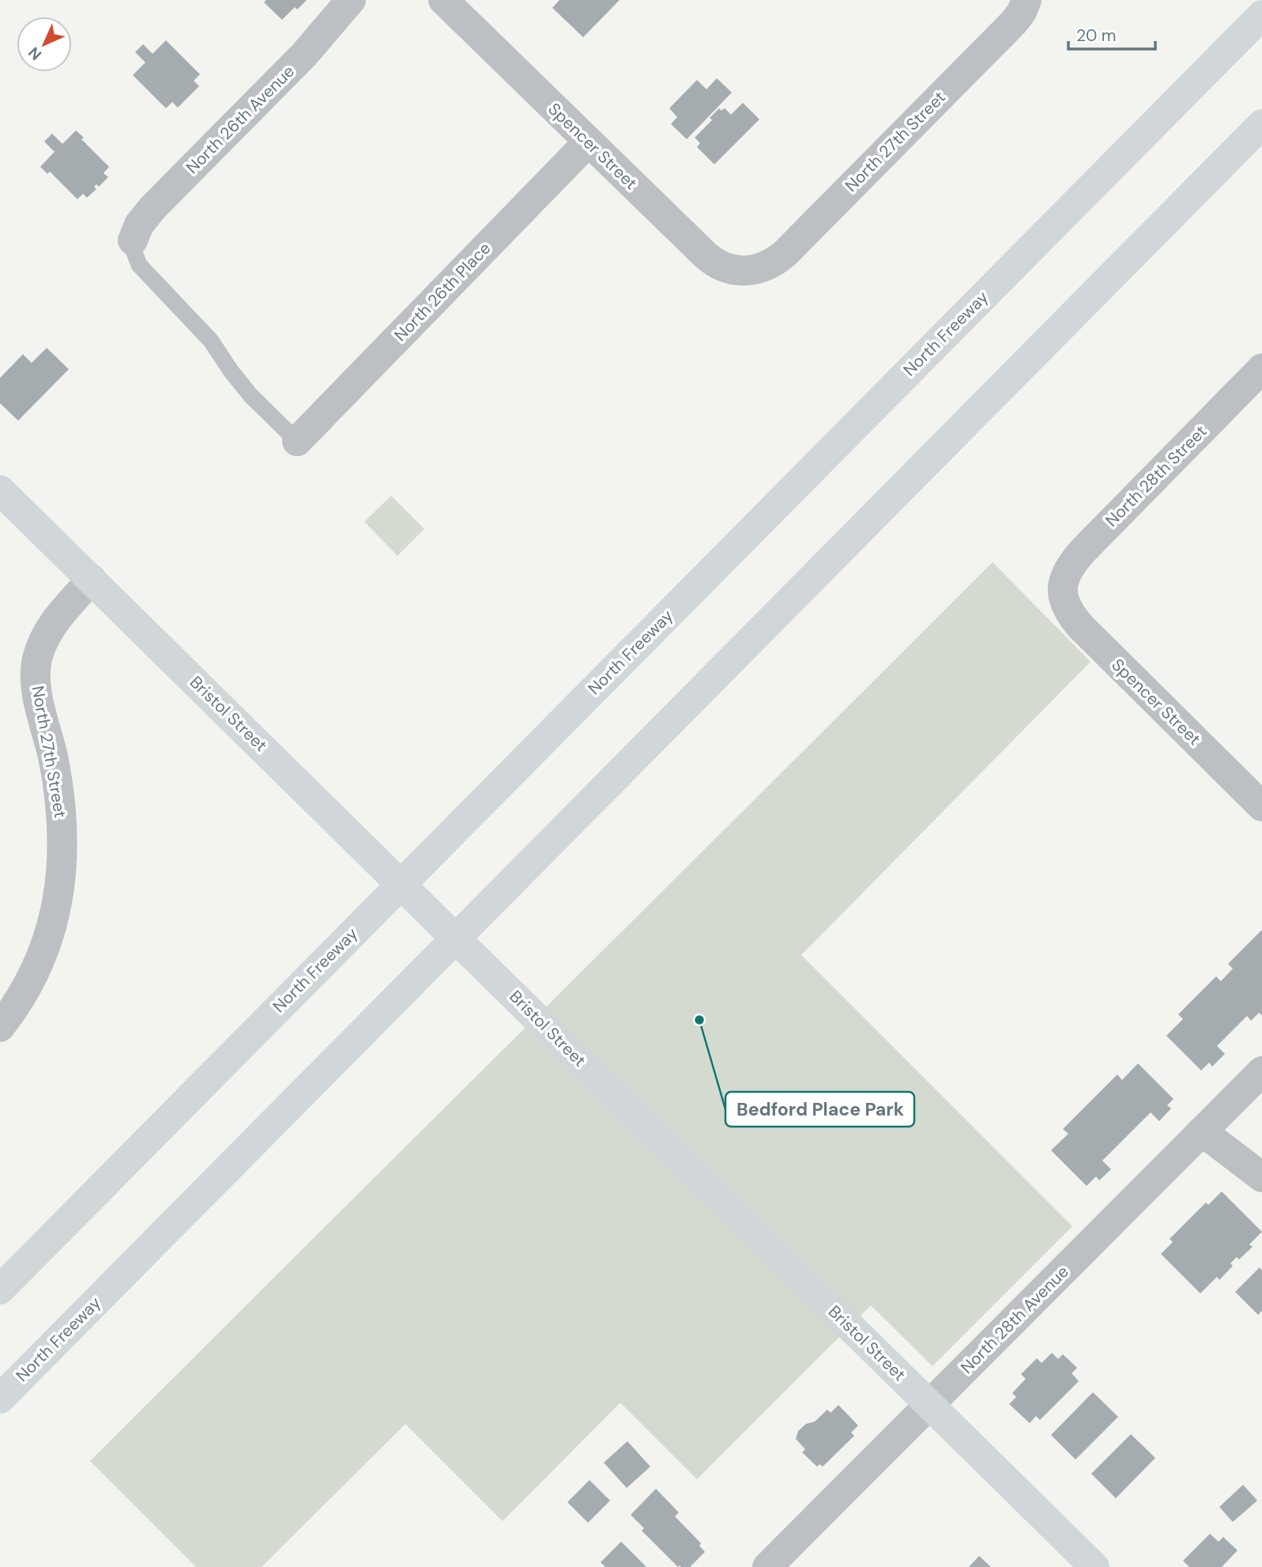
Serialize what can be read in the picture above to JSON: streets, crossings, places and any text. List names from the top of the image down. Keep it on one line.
{"streets":{"main road":["North Freeway","Bristol Street"],"street":["North 26th Avenue","North 27th Street","Spencer Street","North 26th Place","North 28th Street","North 28th Avenue"]},"crossings":[["North 27th Street","Spencer Street"],["North 27th Street","Bristol Street"],["Spencer Street","North 26th Place"],["Spencer Street","North 28th Street"],["Bristol Street","North 28th Avenue"]],"places":["Bedford Place Park"],"scale_bar":"20 m","north":"bottom left"}
